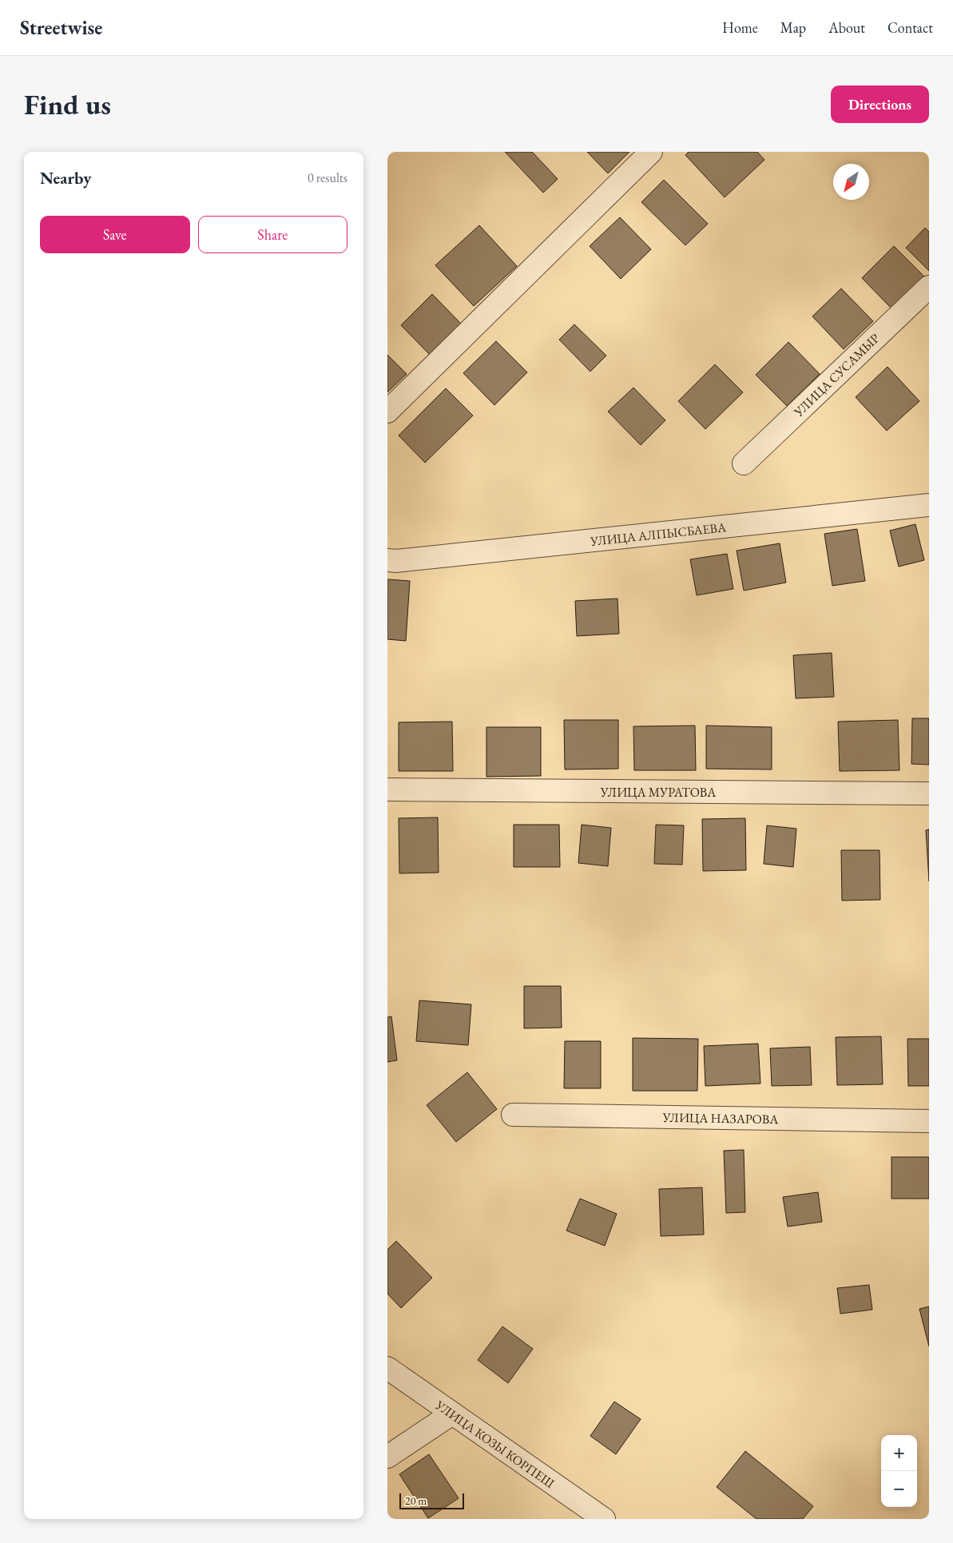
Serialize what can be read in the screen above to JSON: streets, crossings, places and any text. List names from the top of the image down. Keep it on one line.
{"streets":{"street":["УЛИЦА СУСАМЫР","УЛИЦА АЛПЫСБАЕВА","УЛИЦА МУРАТОВА","УЛИЦА НАЗАРОВА","УЛИЦА КОЗЫ КОРПЕШ"]},"scale_bar":"20 m","north":"bottom left","page":{"header":"Streetwise","nav":["Home","Map","About","Contact"],"buttons":["Directions",["Save","Share"]],"title":"Find us","heading":["Nearby","0 results"],"map_buttons":["+","−"],"scale":"20 m"}}
